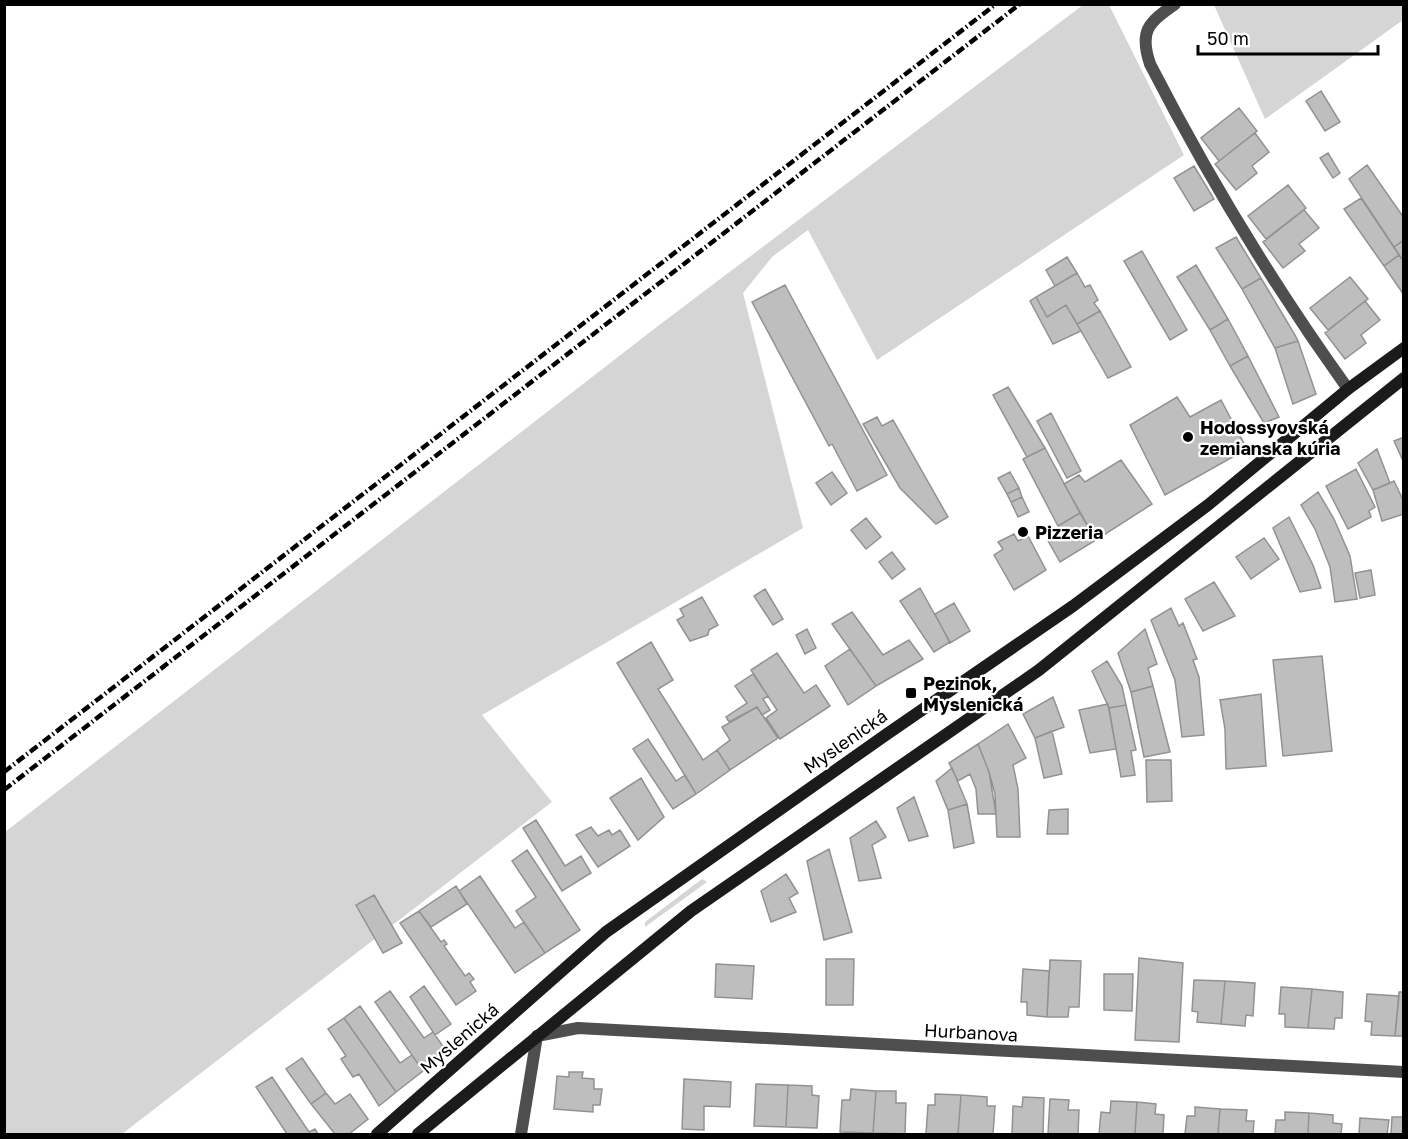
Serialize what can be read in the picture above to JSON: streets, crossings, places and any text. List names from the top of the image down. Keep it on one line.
{"streets":{"main road":["Myslenická"],"street":["Hurbanova"]},"places":{"other":["Hodossyovská zemianska kúria","Pizzeria"],"transit":["Pezinok, Myslenická"]},"scale_bar":"50 m"}
